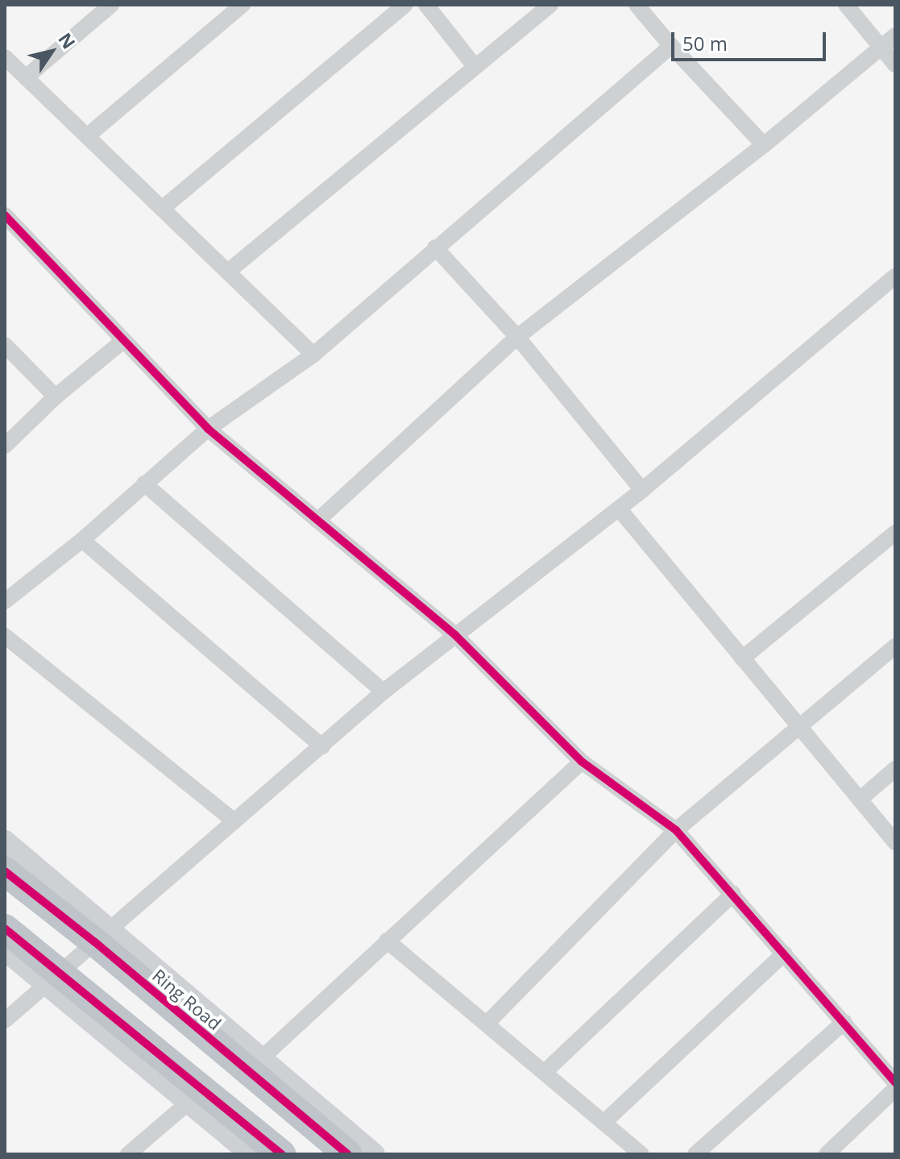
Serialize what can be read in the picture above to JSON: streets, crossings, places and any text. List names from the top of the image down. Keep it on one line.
{"streets":{"highway":["Ring Road"]},"scale_bar":"50 m","north":"top right"}
